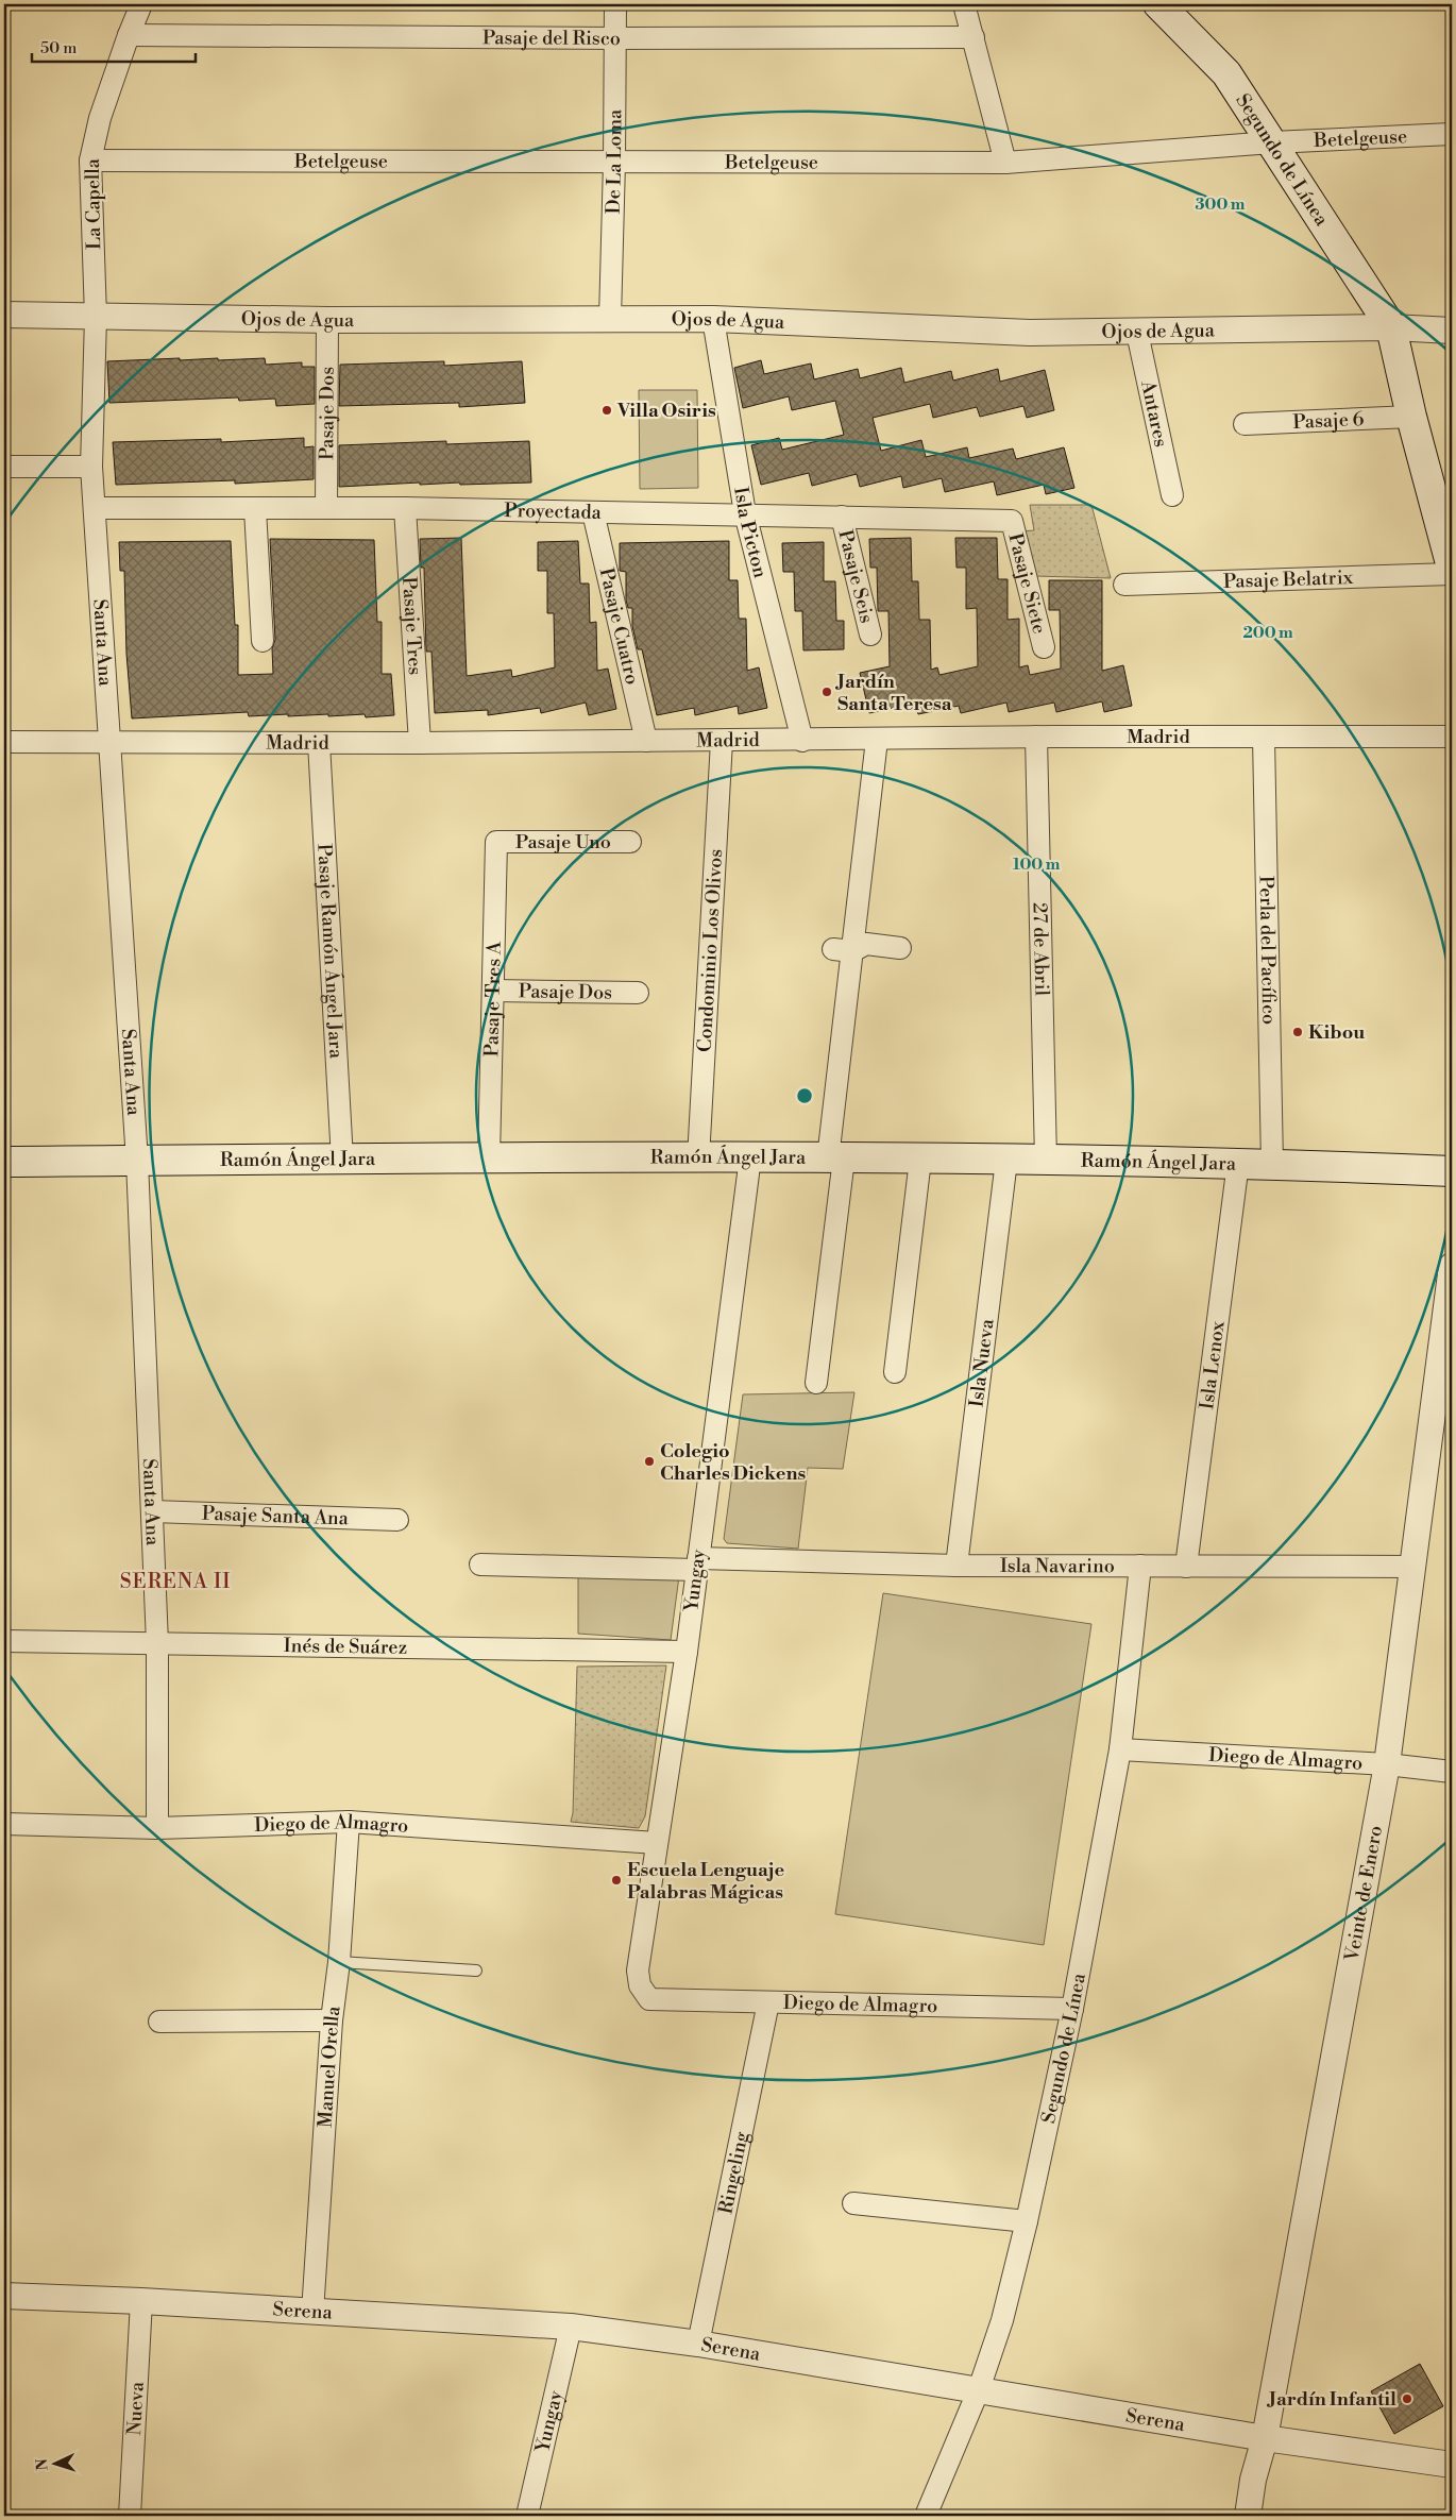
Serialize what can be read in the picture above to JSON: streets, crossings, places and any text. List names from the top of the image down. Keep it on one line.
{"streets":{"main road":["Segundo de Línea","Ramón Ángel Jara"],"street":["Pasaje del Risco","Betelgeuse","De La Loma","La Capella","Ojos de Agua","Antares","Pasaje Dos","Pasaje 6","Proyectada","Isla Picton","Pasaje Seis","Pasaje Belatrix","Pasaje Siete","Pasaje Tres","Pasaje Cuatro","Santa Ana","Madrid","Pasaje Uno","27 de Abril","Condominio Los Olivos","Pasaje Ramón Ángel Jara","Perla del Pacífico","Pasaje Tres A","Isla Nueva","Isla Lenox","Pasaje Santa Ana","Isla Navarino","Yungay","Inés de Suárez","Diego de Almagro","Veinte de Enero","Manuel Orella","Ringeling","Serena","Nueva"]},"crossings":[["Pasaje del Risco","De La Loma"],["Pasaje del Risco","La Capella"],["Betelgeuse","Segundo de Línea"],["Betelgeuse","De La Loma"],["Betelgeuse","La Capella"],["Segundo de Línea","Ojos de Agua"],["Segundo de Línea","Isla Navarino"],["Segundo de Línea","Diego de Almagro"],["Segundo de Línea","Serena"],["De La Loma","Ojos de Agua"],["La Capella","Ojos de Agua"],["La Capella","Santa Ana"],["Ojos de Agua","Antares"],["Ojos de Agua","Pasaje Dos"],["Ojos de Agua","Isla Picton"],["Ojos de Agua","Santa Ana"],["Pasaje Dos","Proyectada"],["Pasaje Dos","Pasaje Tres A"],["Proyectada","Isla Picton"],["Proyectada","Pasaje Seis"],["Proyectada","Pasaje Siete"],["Proyectada","Pasaje Tres"],["Proyectada","Pasaje Cuatro"],["Proyectada","Santa Ana"],["Isla Picton","Madrid"],["Pasaje Tres","Madrid"],["Pasaje Cuatro","Madrid"],["Santa Ana","Madrid"],["Santa Ana","Ramón Ángel Jara"],["Santa Ana","Pasaje Santa Ana"],["Santa Ana","Inés de Suárez"],["Santa Ana","Diego de Almagro"],["Madrid","27 de Abril"],["Madrid","Condominio Los Olivos"],["Madrid","Pasaje Ramón Ángel Jara"],["Madrid","Perla del Pacífico"],["Pasaje Uno","Pasaje Tres A"],["27 de Abril","Ramón Ángel Jara"],["Condominio Los Olivos","Ramón Ángel Jara"],["Pasaje Ramón Ángel Jara","Ramón Ángel Jara"],["Perla del Pacífico","Ramón Ángel Jara"],["Pasaje Tres A","Ramón Ángel Jara"],["Ramón Ángel Jara","Isla Nueva"],["Ramón Ángel Jara","Isla Lenox"],["Ramón Ángel Jara","Yungay"],["Isla Nueva","Isla Navarino"],["Isla Lenox","Isla Navarino"],["Isla Navarino","Yungay"],["Isla Navarino","Veinte de Enero"],["Yungay","Inés de Suárez"],["Yungay","Diego de Almagro"],["Yungay","Serena"],["Diego de Almagro","Veinte de Enero"],["Diego de Almagro","Manuel Orella"],["Diego de Almagro","Ringeling"],["Veinte de Enero","Serena"],["Manuel Orella","Serena"],["Ringeling","Serena"],["Serena","Nueva"]],"districts":["SERENA II"],"places":["Villa Osiris","Jardín Santa Teresa","Kibou","Colegio Charles Dickens","Escuela Lenguaje Palabras Mágicas","Jardín Infantil"],"scale_bar":"50 m","north":"left","rings":["300 m","200 m","100 m"]}
